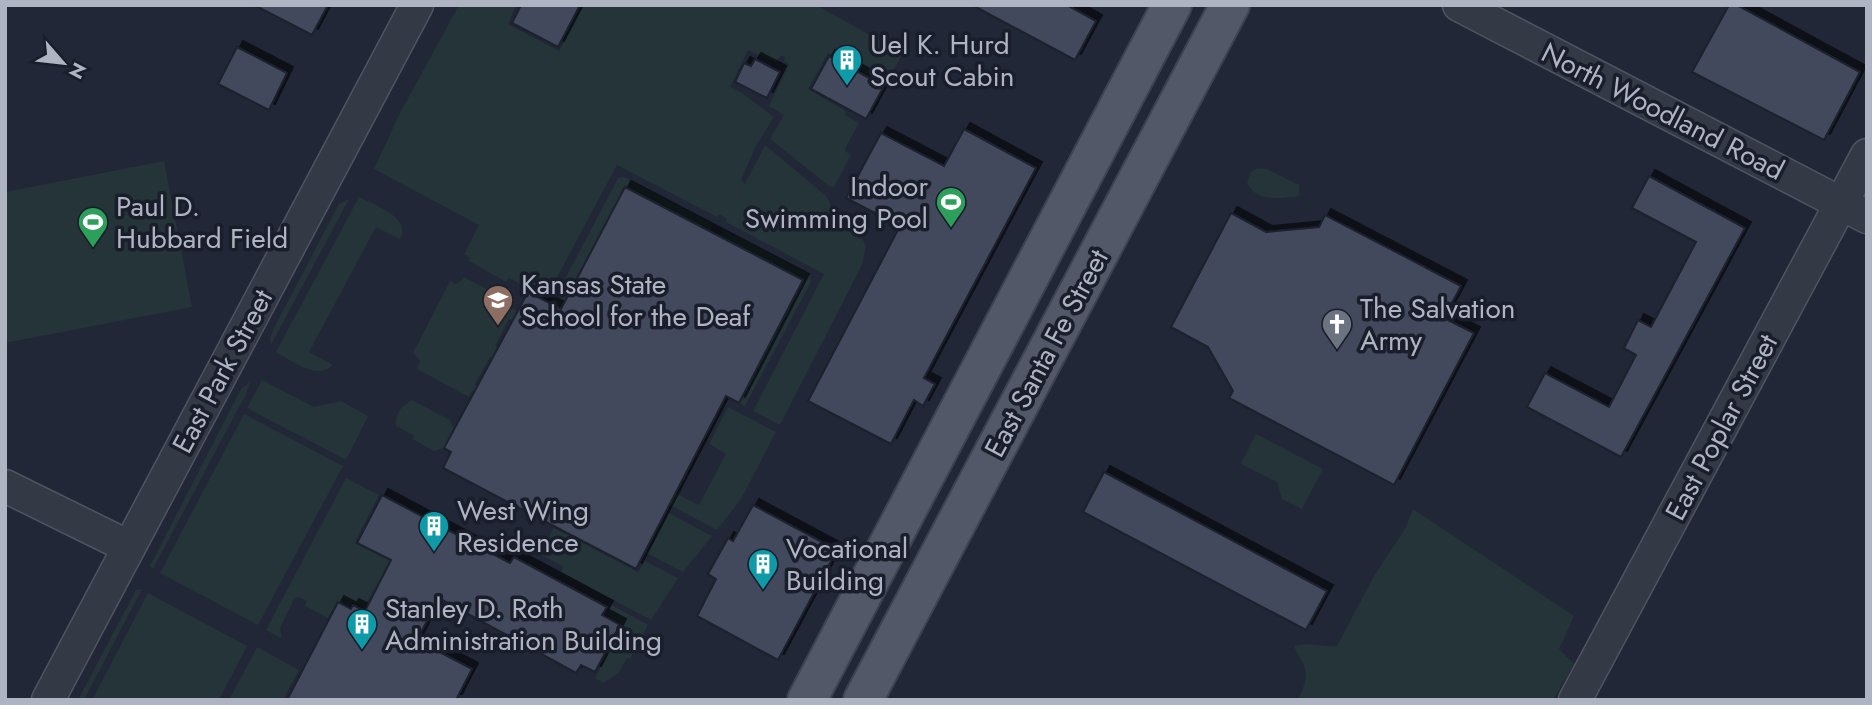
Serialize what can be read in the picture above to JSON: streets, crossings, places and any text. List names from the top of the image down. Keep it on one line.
{"streets":{"main road":["East Santa Fe Street"],"street":["North Woodland Road","East Park Street","East Poplar Street"]},"crossings":[["North Woodland Road","East Poplar Street"]],"places":{"building":["Uel K. Hurd Scout Cabin","West Wing Residence","Vocational Building","Stanley D. Roth Administration Building"],"sports":["Indoor Swimming Pool","Paul D. Hubbard Field"],"school or university":["Kansas State School for the Deaf"],"church":["The Salvation Army"]},"north":"bottom right"}
